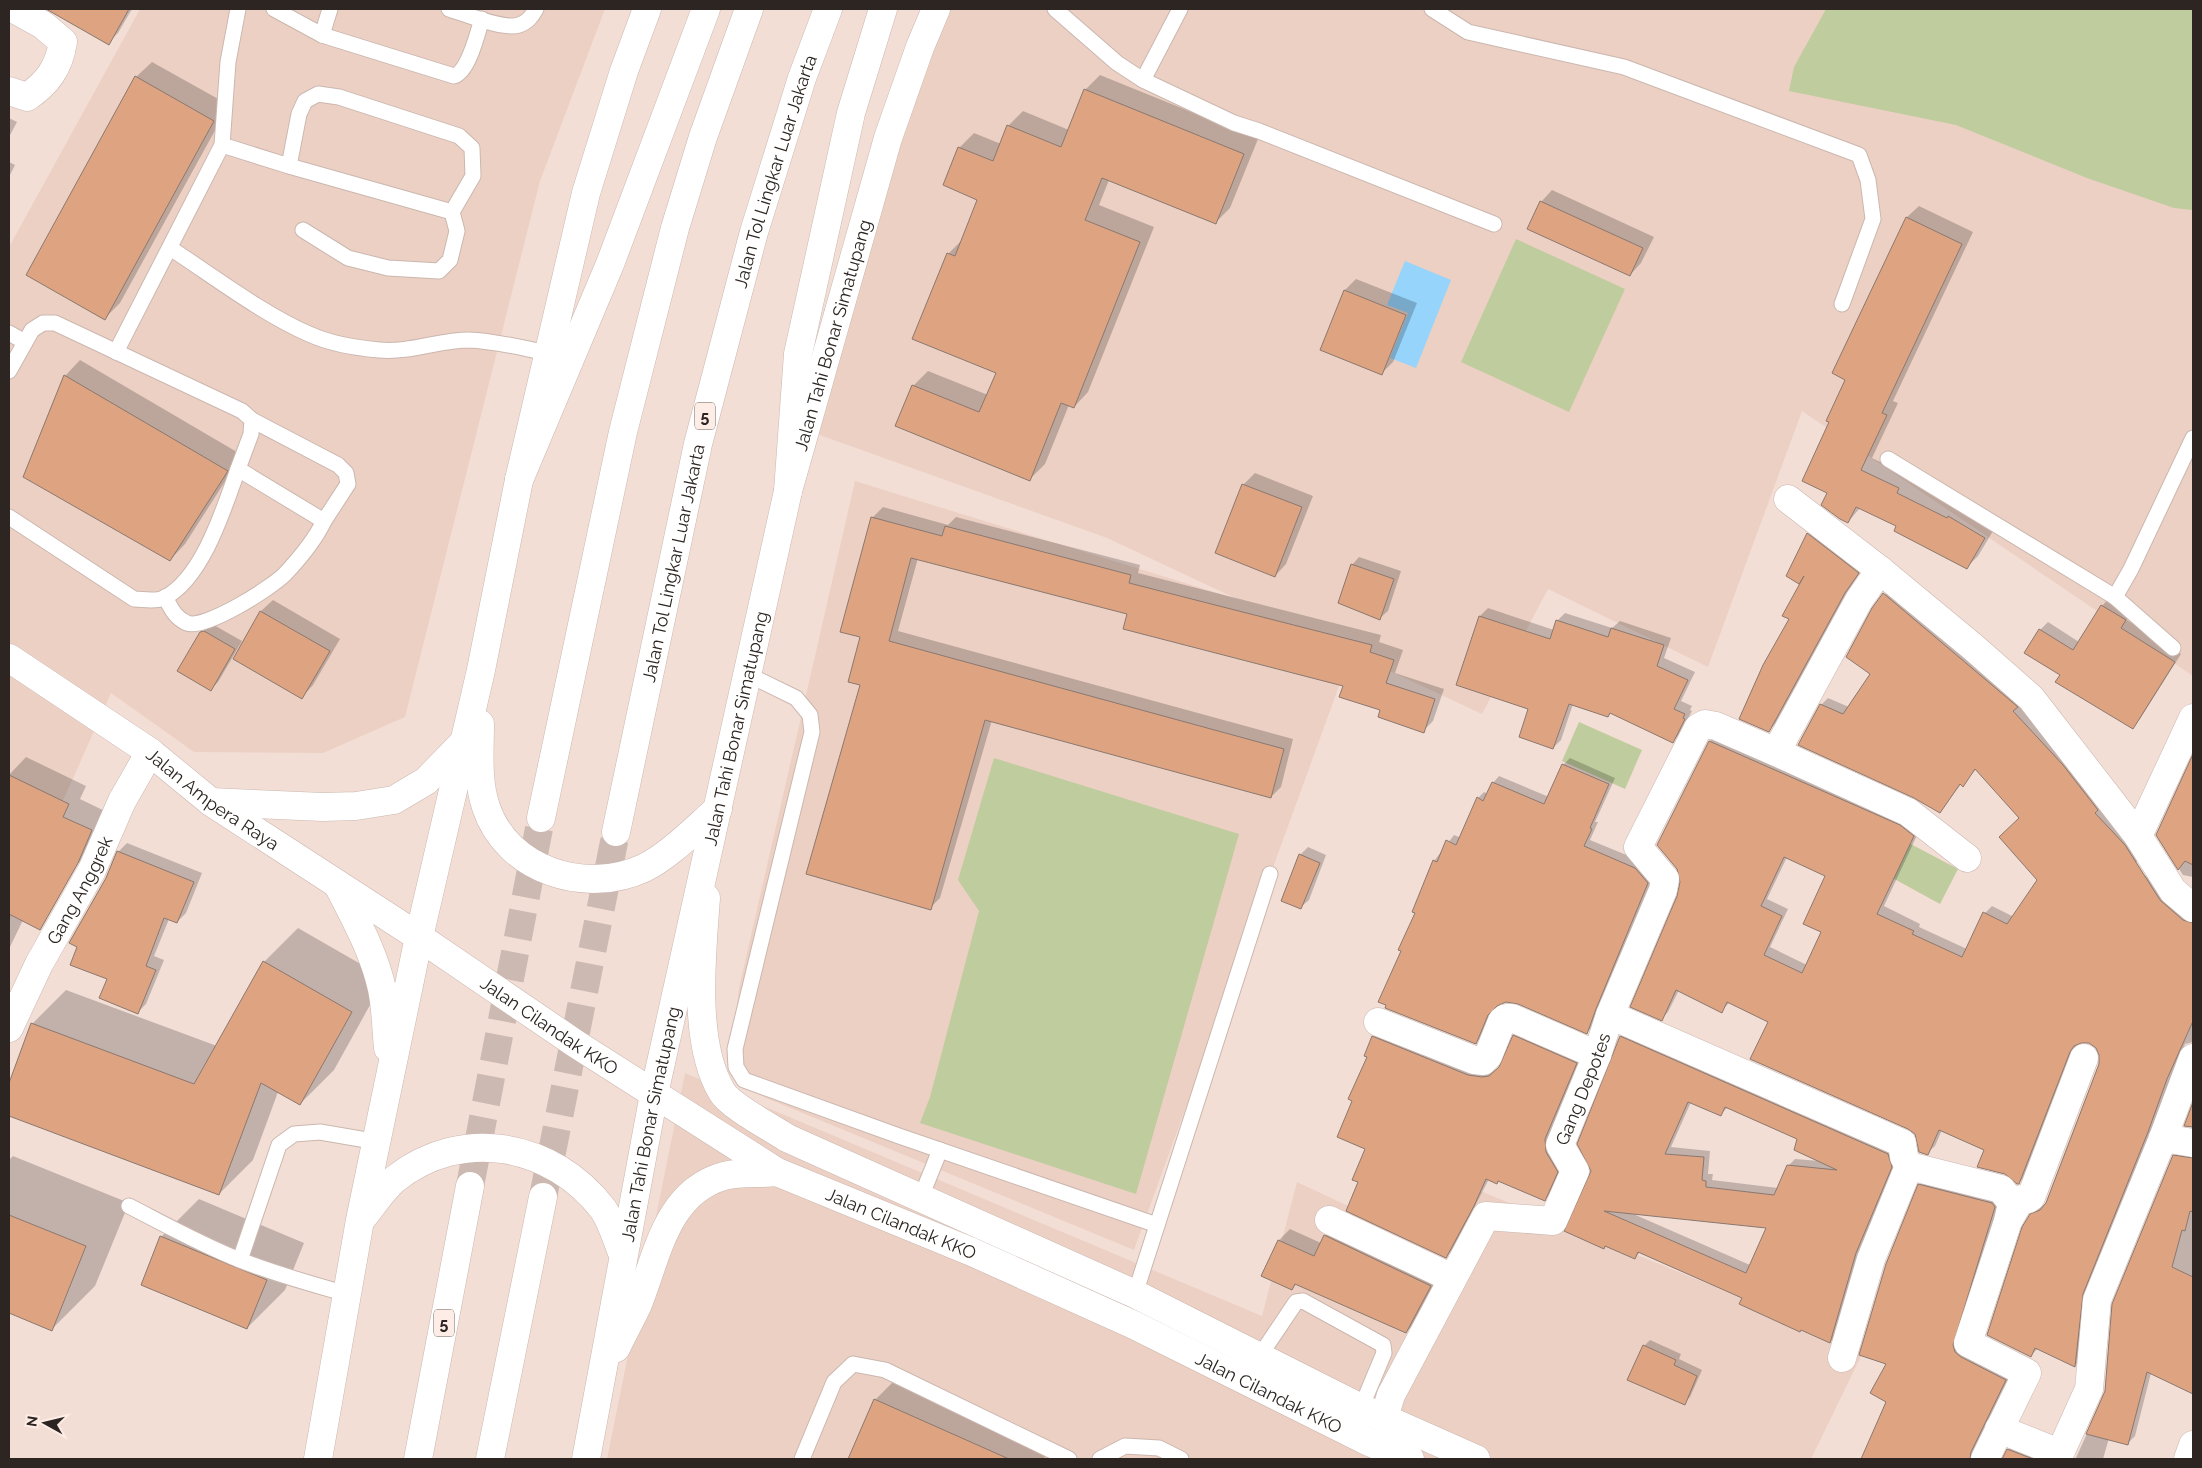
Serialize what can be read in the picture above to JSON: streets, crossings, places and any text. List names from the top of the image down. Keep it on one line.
{"streets":{"main road":["Jalan Tol Lingkar Luar Jakarta","Jalan Tahi Bonar Simatupang","5","Jalan Ampera Raya","Gang Anggrek","Jalan Cilandak KKO","Gang Depotes"]},"crossings":[["Jalan Tahi Bonar Simatupang","Jalan Cilandak KKO"],["Jalan Ampera Raya","Gang Anggrek"],["Jalan Ampera Raya","Jalan Cilandak KKO"],["Jalan Cilandak KKO","Gang Depotes"]],"north":"left"}
